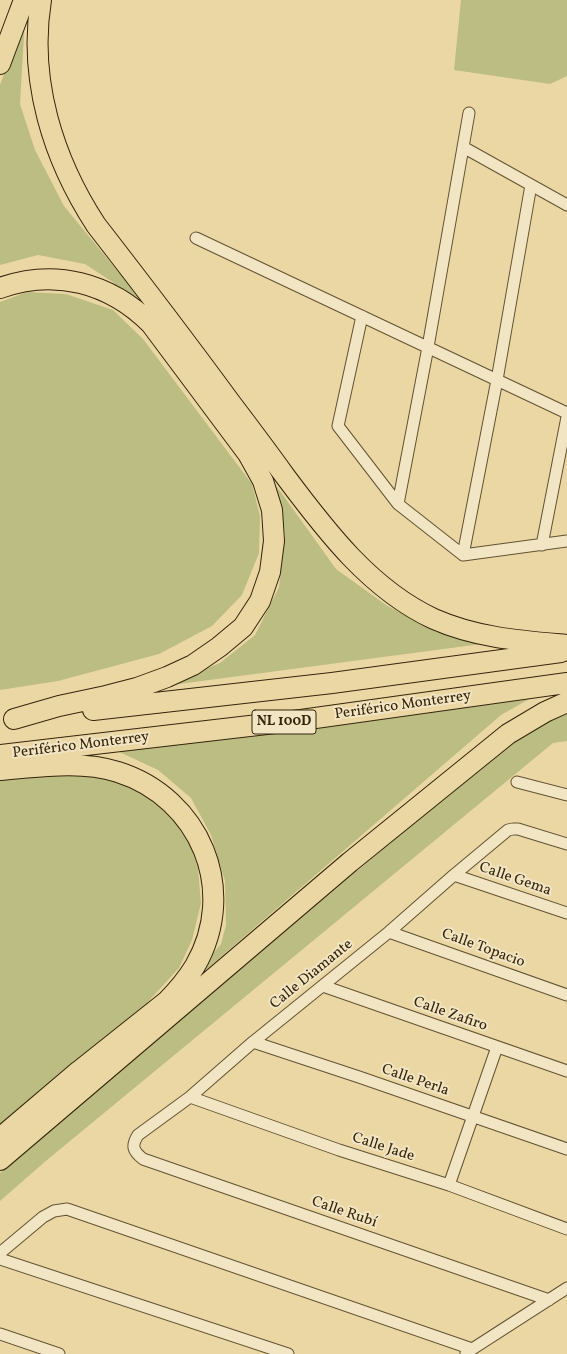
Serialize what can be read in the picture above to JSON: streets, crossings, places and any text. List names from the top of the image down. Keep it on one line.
{"streets":{"highway":["Periférico Monterrey","NL 100D"],"street":["Calle Gema","Calle Topacio","Calle Diamante","Calle Zafiro","Calle Perla","Calle Jade","Calle Rubí"]},"crossings":[["Calle Gema","Calle Diamante"],["Calle Topacio","Calle Diamante"],["Calle Diamante","Calle Zafiro"],["Calle Diamante","Calle Perla"],["Calle Diamante","Calle Jade"],["Calle Diamante","Calle Rubí"]]}
